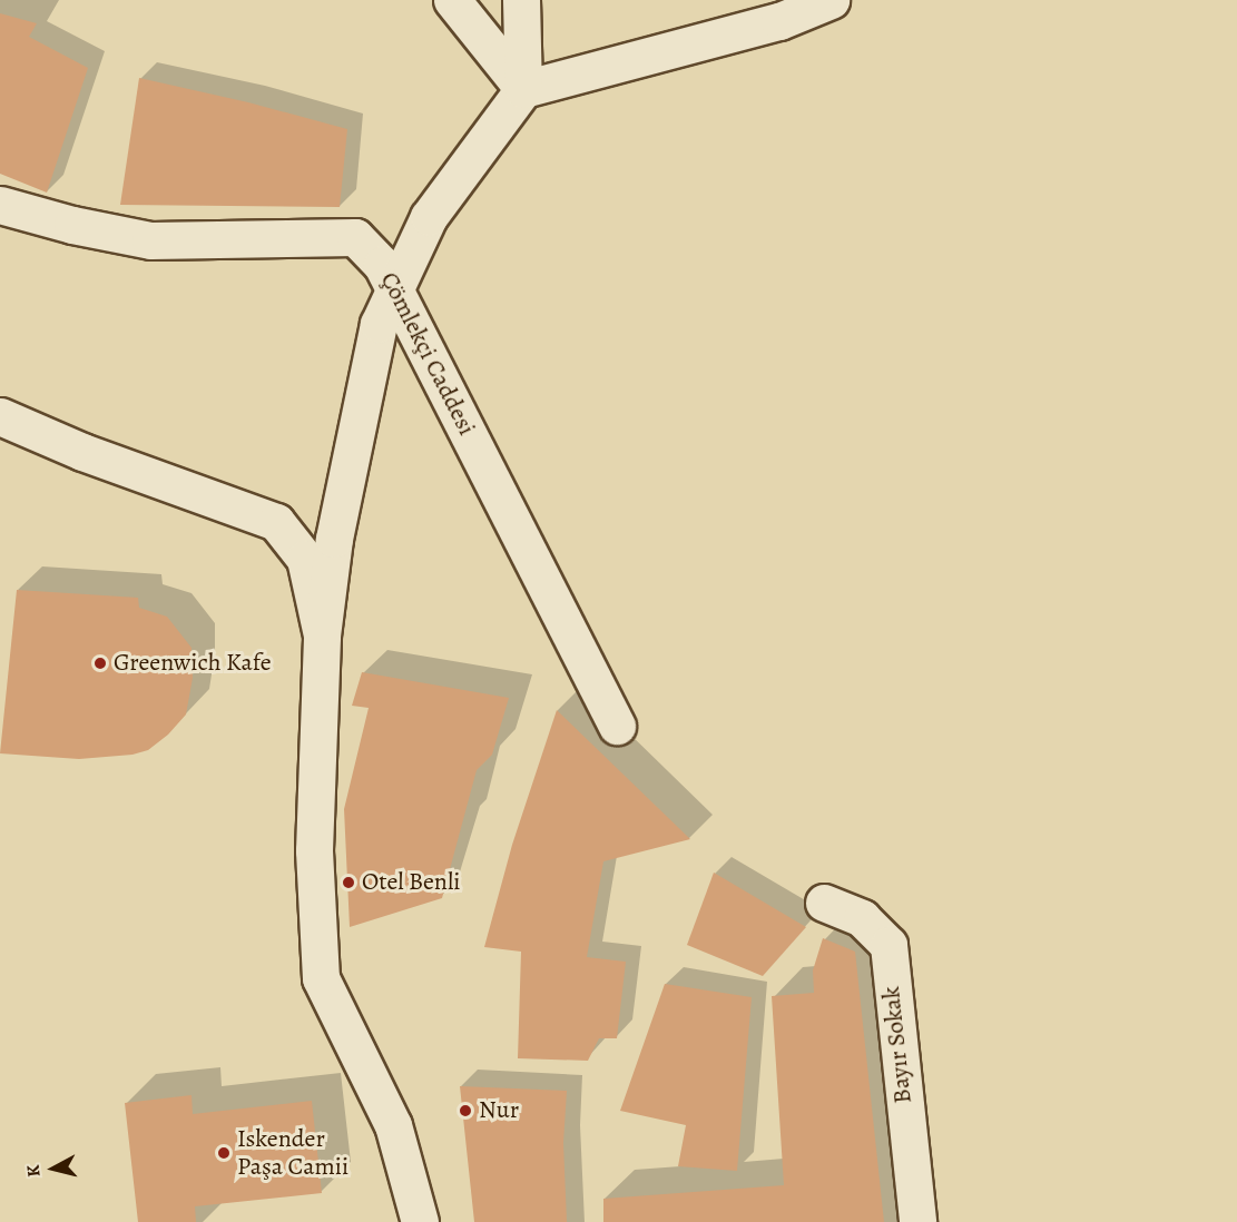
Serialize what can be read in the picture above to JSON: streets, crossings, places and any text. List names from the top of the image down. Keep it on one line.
{"streets":{"street":["Çömlekçi Caddesi","Bayır Sokak"]},"places":["Greenwich Kafe","Otel Benli","Nur","Iskender Paşa Camii"],"north":"left"}
